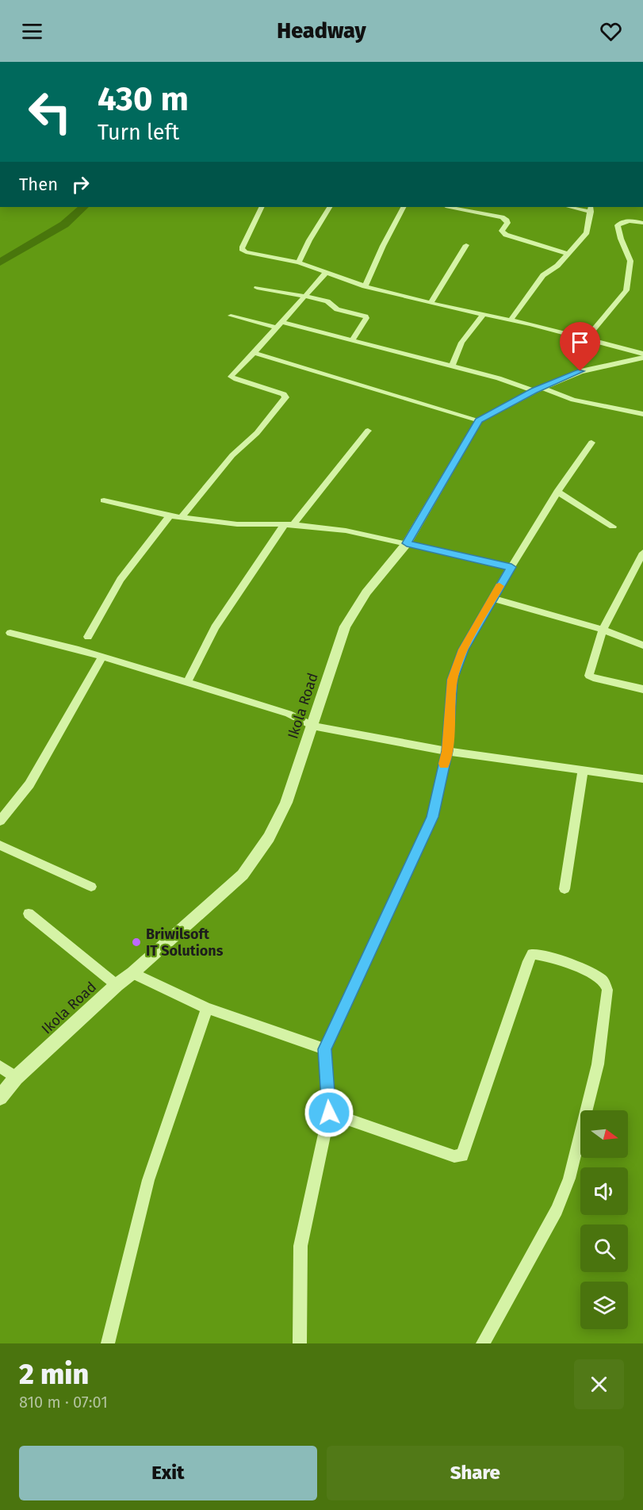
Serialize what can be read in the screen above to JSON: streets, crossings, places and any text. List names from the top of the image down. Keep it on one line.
{"streets":{"street":["Ikola Road"]},"places":["Briwilsoft IT Solutions"],"north":"right","page":{"header":"Headway","turn":["430 m","Turn left"],"then":"Then","heading":["2 min","810 m · 07:01"],"buttons":["Exit","Share"]}}
